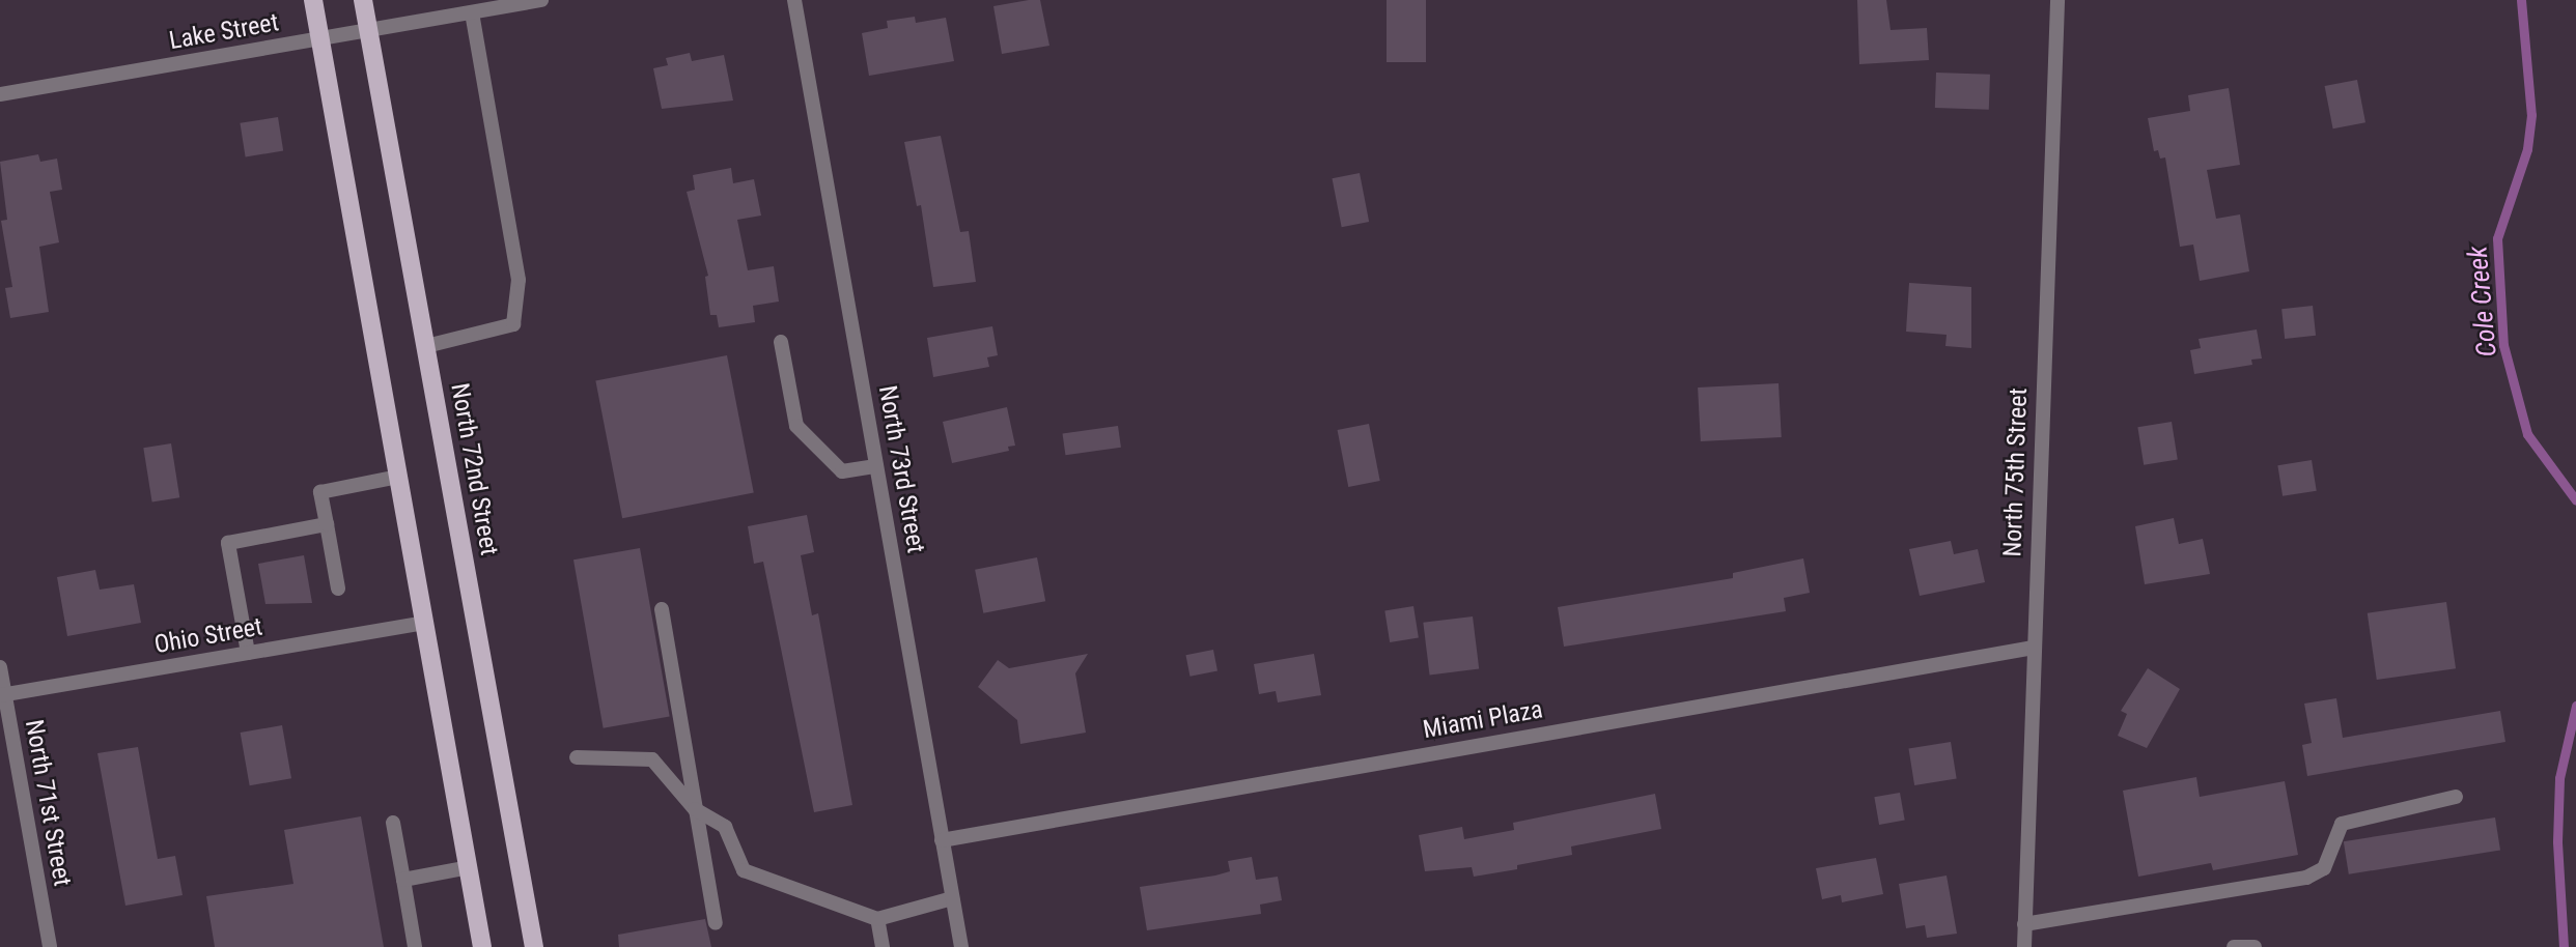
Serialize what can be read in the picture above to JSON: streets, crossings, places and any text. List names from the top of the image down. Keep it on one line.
{"streets":{"main road":["North 72nd Street"],"street":["Lake Street","North 73rd Street","North 75th Street","Ohio Street","Miami Plaza","North 71st Street"]},"crossings":[["Lake Street","North 72nd Street"],["North 73rd Street","Miami Plaza"],["North 75th Street","Miami Plaza"],["Ohio Street","North 71st Street"]],"water":["Cole Creek"]}
